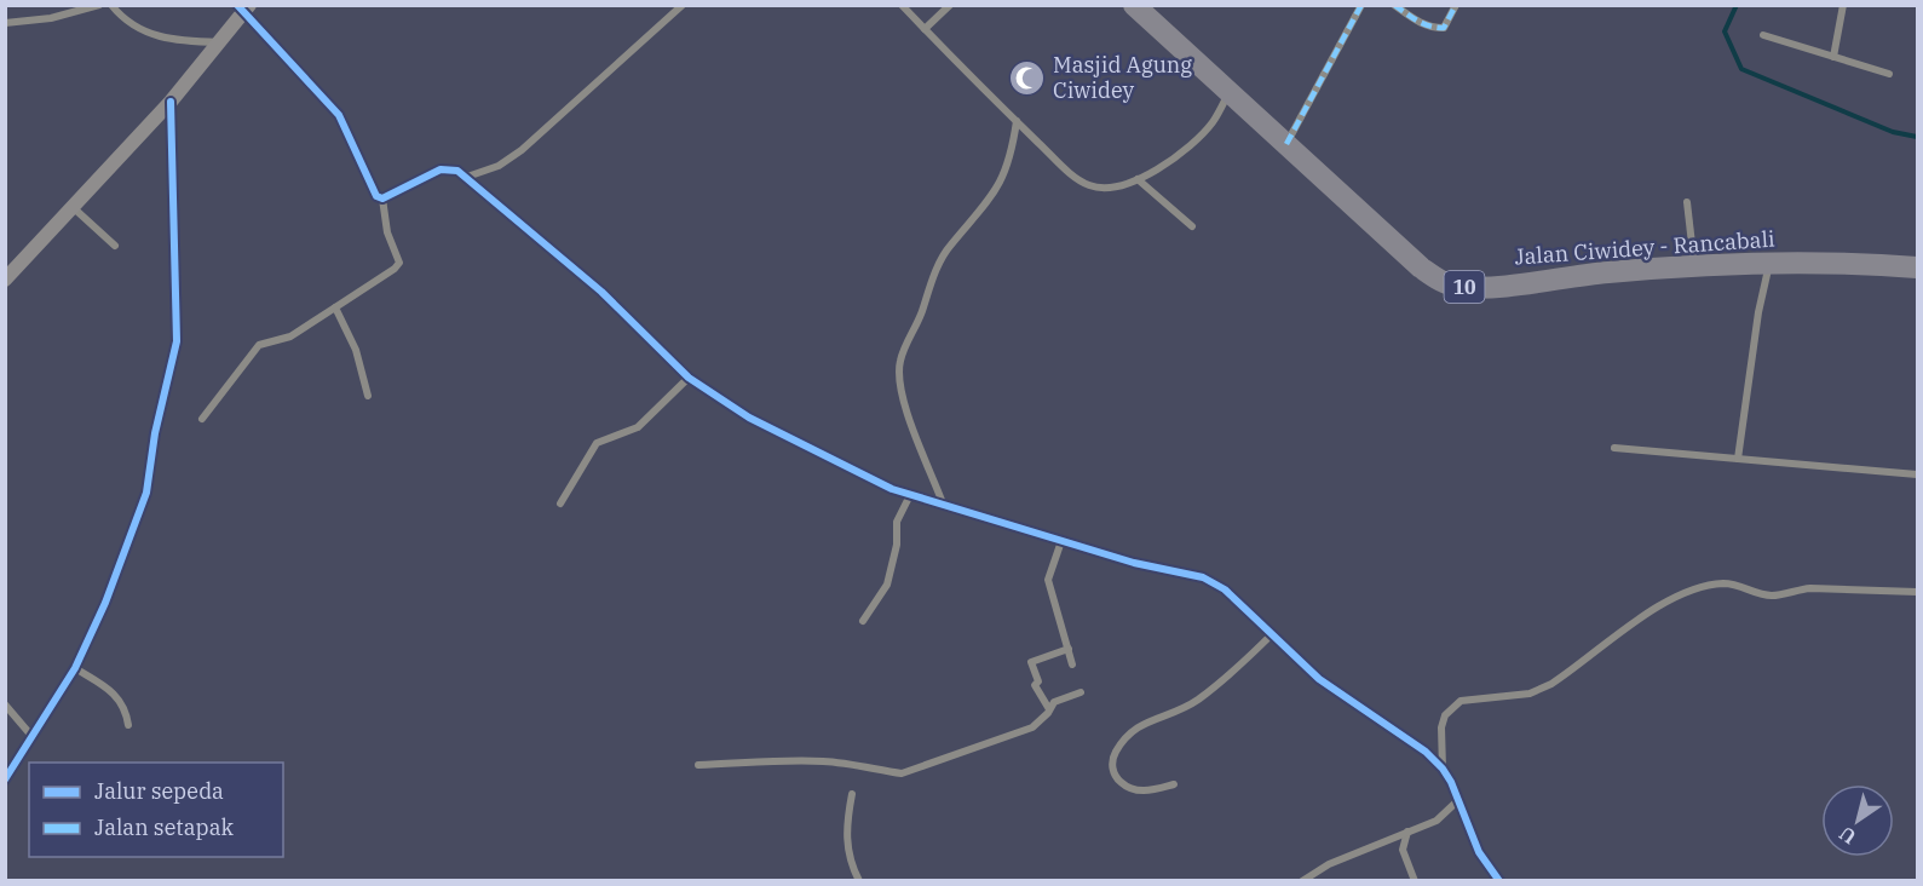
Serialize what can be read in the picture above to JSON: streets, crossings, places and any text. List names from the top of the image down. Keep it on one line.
{"streets":{"highway":["Jalan Ciwidey - Rancabali","10"]},"places":{"mosque":["Masjid Agung Ciwidey"]},"legend":["Jalur sepeda","Jalan setapak"],"north":"bottom left"}
